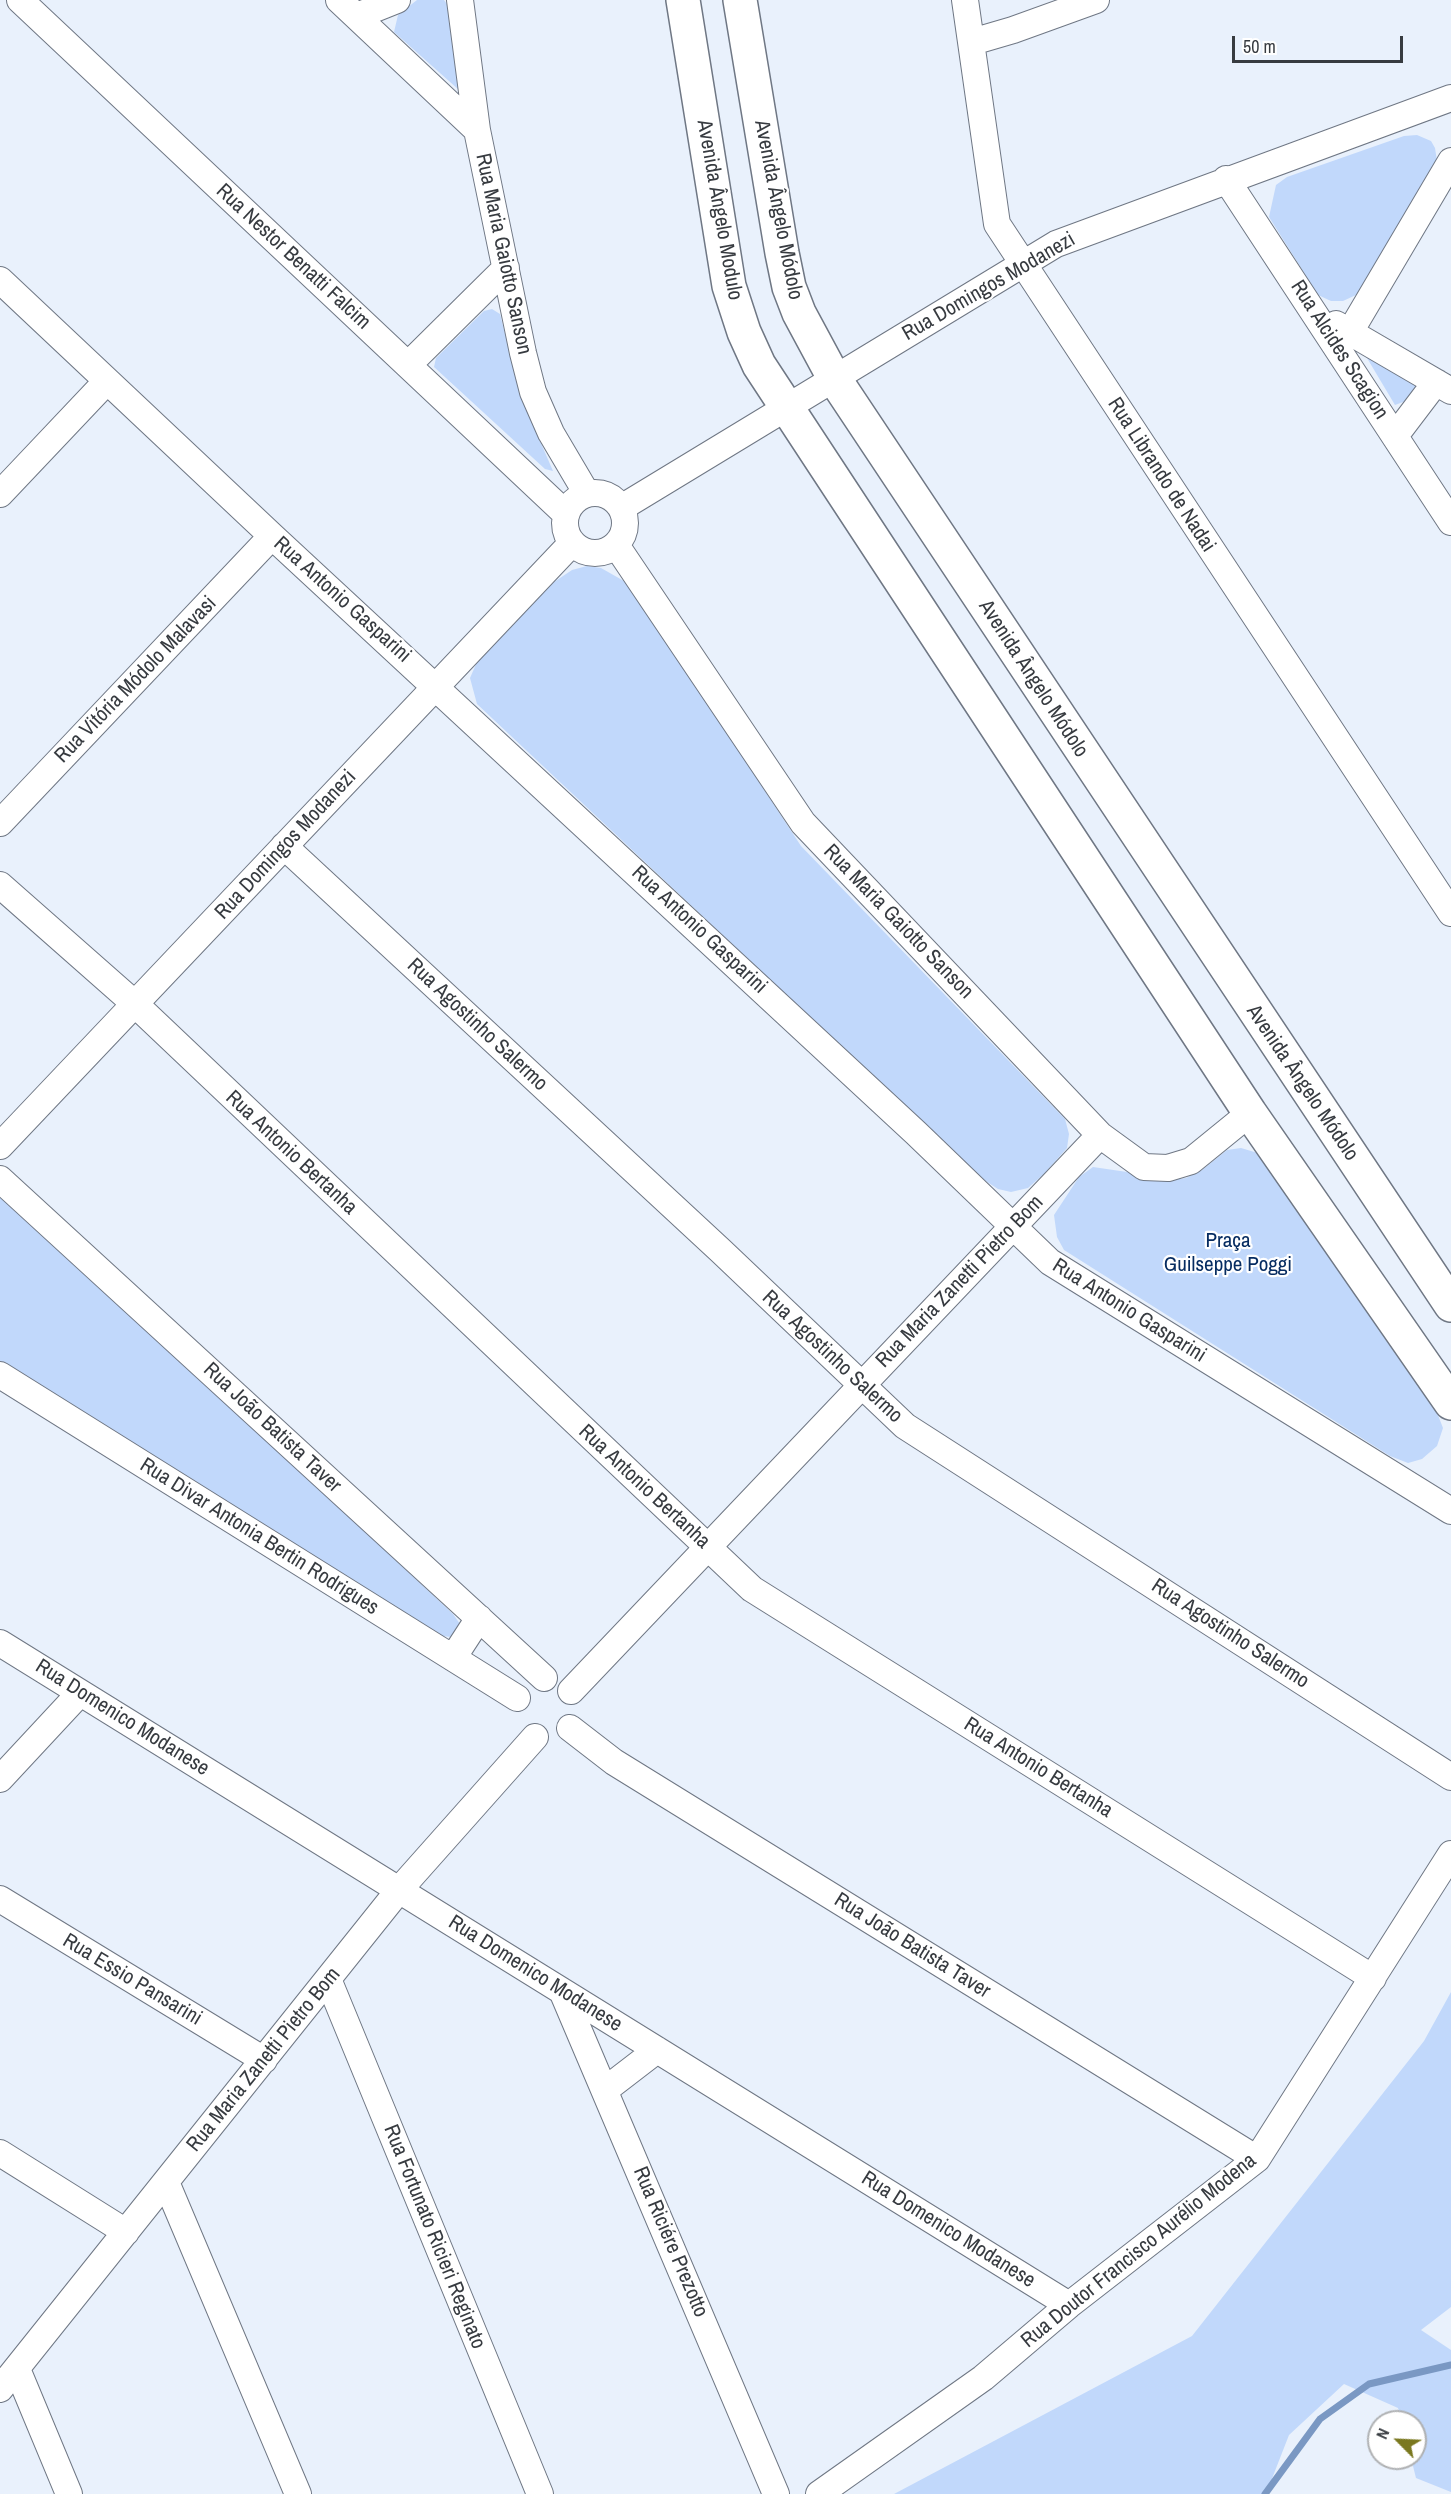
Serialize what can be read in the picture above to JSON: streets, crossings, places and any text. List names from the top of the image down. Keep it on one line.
{"streets":{"street":["Avenida Ângelo Modulo","Avenida Ângelo Módolo","Rua Maria Gaiotto Sanson","Rua Nestor Benatti Falcim","Rua Domingos Modanezi","Rua Alcides Scagion","Rua Librando de Nadai","Rua Antonio Gasparini","Rua Vitória Módolo Malavasi","Rua Agostinho Salermo","Rua Antonio Bertanha","Rua Maria Zanetti Pietro Bom","Rua João Batista Taver","Rua Divar Antonia Bertin Rodrigues","Rua Domenico Modanese","Rua Essio Pansarini","Rua Fortunato Ricieri Reginato","Rua Riciére Prezotto","Rua Doutor Francisco Aurélio Modena"]},"crossings":[["Avenida Ângelo Modulo","Rua Domingos Modanezi"],["Avenida Ângelo Módolo","Rua Domingos Modanezi"],["Rua Maria Gaiotto Sanson","Rua Nestor Benatti Falcim"],["Rua Maria Gaiotto Sanson","Rua Domingos Modanezi"],["Rua Maria Gaiotto Sanson","Rua Maria Zanetti Pietro Bom"],["Rua Nestor Benatti Falcim","Rua Domingos Modanezi"],["Rua Domingos Modanezi","Rua Alcides Scagion"],["Rua Domingos Modanezi","Rua Librando de Nadai"],["Rua Domingos Modanezi","Rua Antonio Gasparini"],["Rua Domingos Modanezi","Rua Agostinho Salermo"],["Rua Domingos Modanezi","Rua Antonio Bertanha"],["Rua Antonio Gasparini","Rua Vitória Módolo Malavasi"],["Rua Antonio Gasparini","Rua Maria Zanetti Pietro Bom"],["Rua Agostinho Salermo","Rua Maria Zanetti Pietro Bom"],["Rua Antonio Bertanha","Rua Maria Zanetti Pietro Bom"],["Rua Antonio Bertanha","Rua Doutor Francisco Aurélio Modena"],["Rua Maria Zanetti Pietro Bom","Rua João Batista Taver"],["Rua Maria Zanetti Pietro Bom","Rua Divar Antonia Bertin Rodrigues"],["Rua Maria Zanetti Pietro Bom","Rua Domenico Modanese"],["Rua Maria Zanetti Pietro Bom","Rua Essio Pansarini"],["Rua Maria Zanetti Pietro Bom","Rua Fortunato Ricieri Reginato"],["Rua João Batista Taver","Rua Divar Antonia Bertin Rodrigues"],["Rua João Batista Taver","Rua Doutor Francisco Aurélio Modena"],["Rua Domenico Modanese","Rua Riciére Prezotto"],["Rua Domenico Modanese","Rua Doutor Francisco Aurélio Modena"]],"parks":["Praça Guilseppe Poggi"],"scale_bar":"50 m","north":"top left"}
